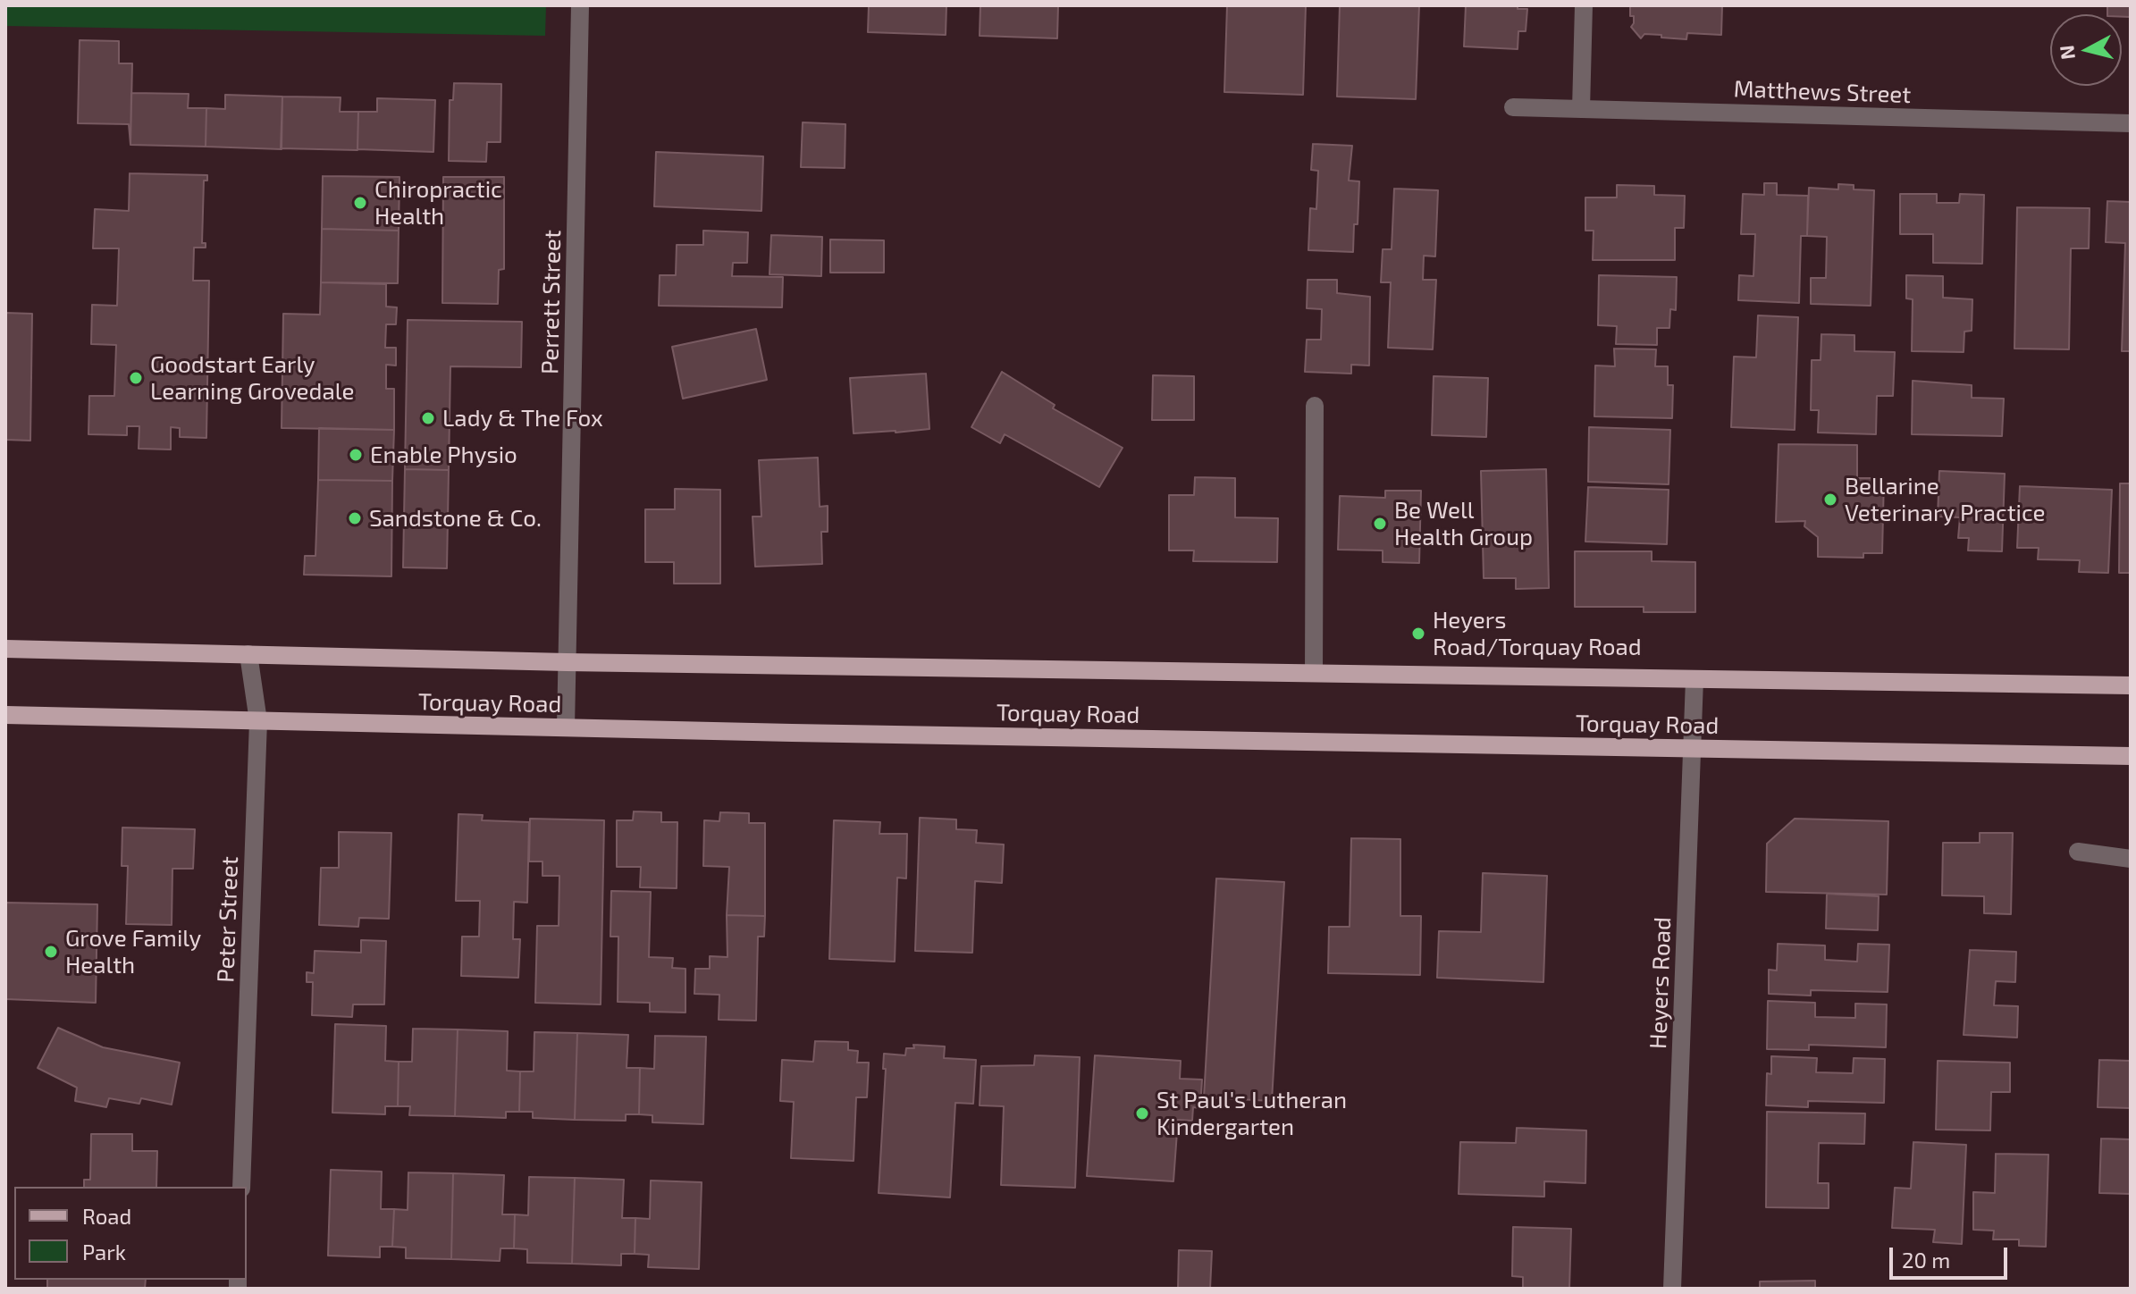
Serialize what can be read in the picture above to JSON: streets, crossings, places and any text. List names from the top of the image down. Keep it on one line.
{"streets":{"main road":["Torquay Road"],"street":["Matthews Street","Perrett Street","Peter Street","Heyers Road"]},"crossings":[["Perrett Street","Torquay Road"],["Torquay Road","Peter Street"],["Torquay Road","Heyers Road"]],"places":["Chiropractic Health","Goodstart Early Learning Grovedale","Lady & The Fox","Enable Physio","Bellarine Veterinary Practice","Sandstone & Co.","Be Well Health Group","Heyers Road/Torquay Road","Grove Family Health","St Paul's Lutheran Kindergarten"],"legend":["Road","Park"],"scale_bar":"20 m","north":"left"}
